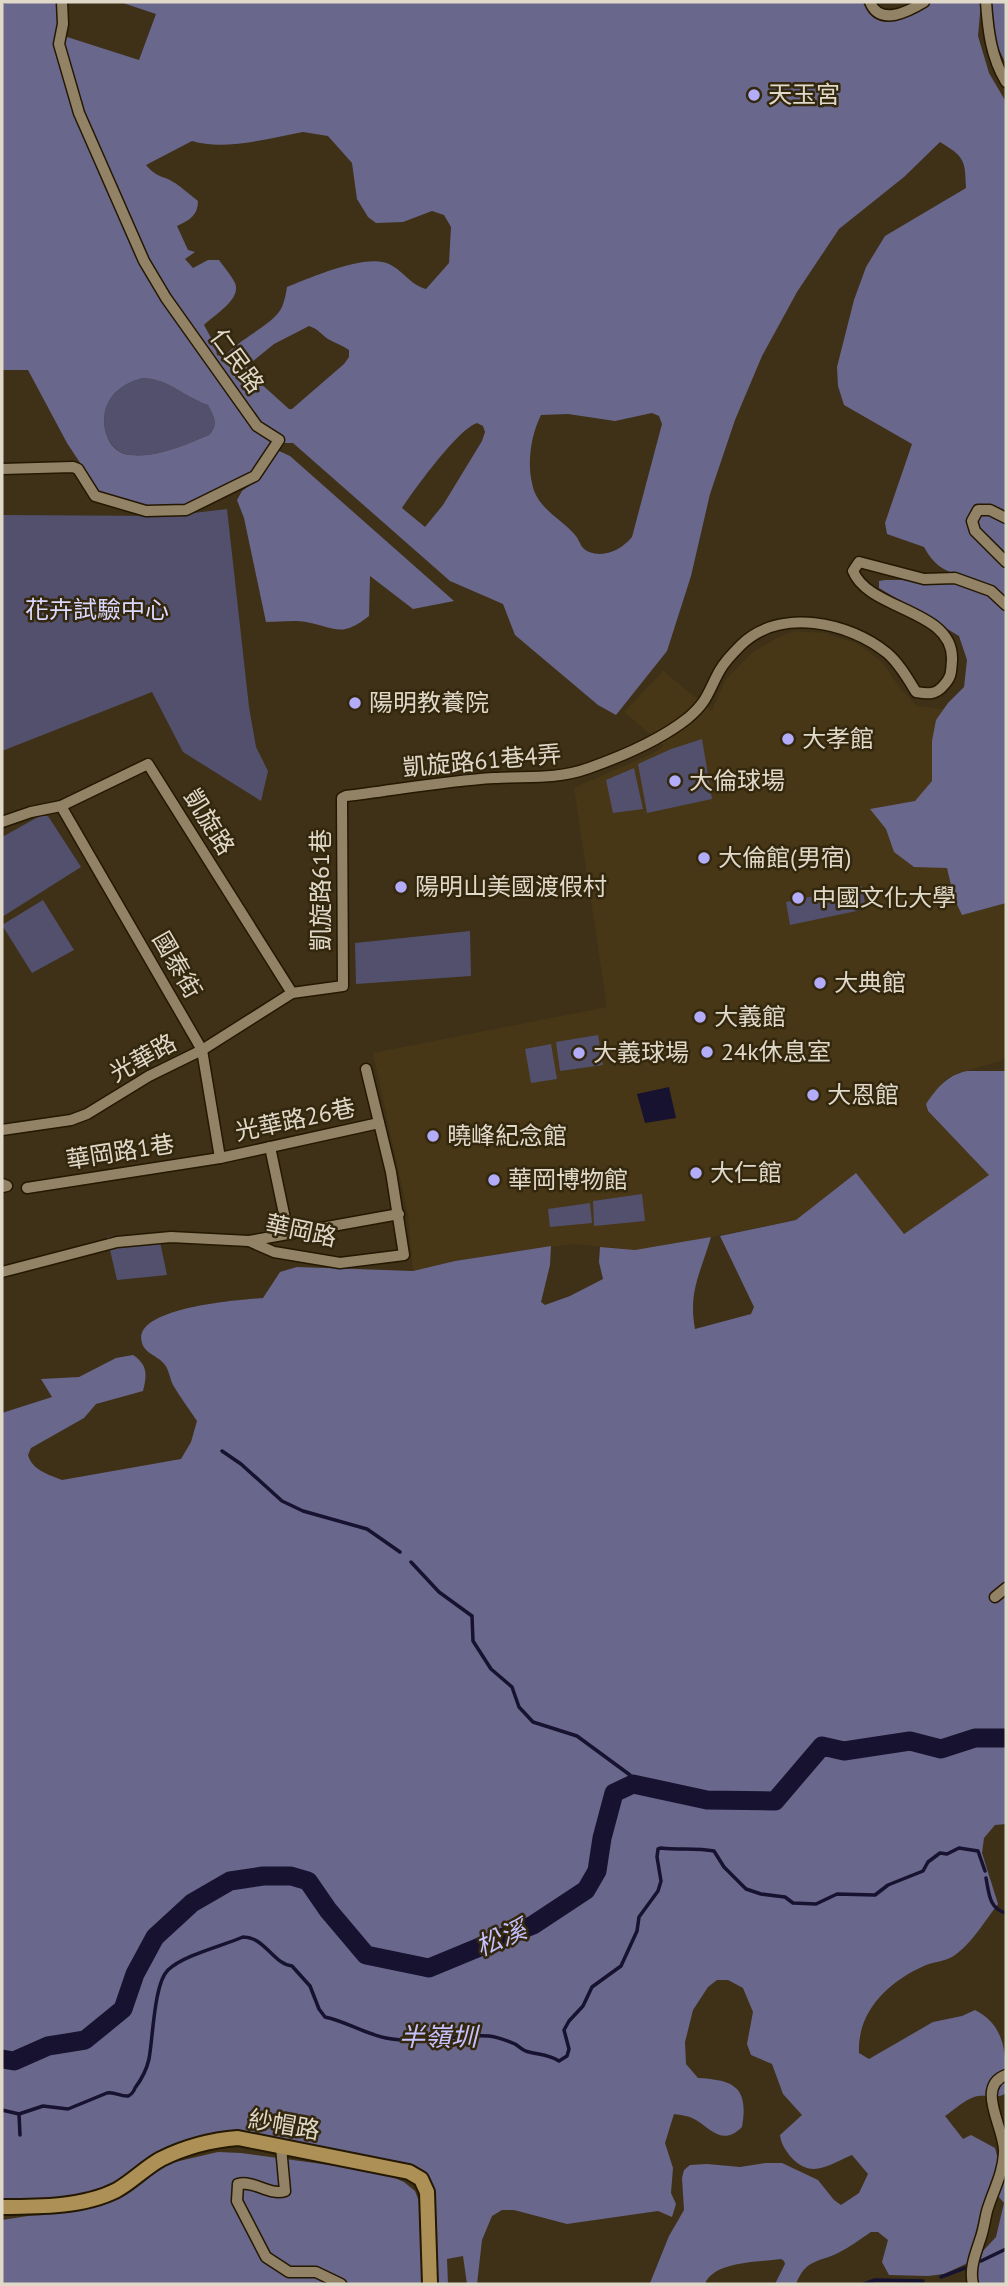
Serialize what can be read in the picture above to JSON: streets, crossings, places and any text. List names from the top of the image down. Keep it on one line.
{"streets":{"street":["仁民路","凱旋路61巷4弄","凱旋路","凱旋路61巷","國泰街","光華路","光華路26巷","華岡路1巷","華岡路","紗帽路"]},"crossings":[["凱旋路61巷4弄","凱旋路61巷"],["凱旋路","凱旋路61巷"],["凱旋路","國泰街"],["凱旋路","光華路"],["凱旋路61巷","光華路"],["國泰街","光華路"],["國泰街","光華路26巷"],["國泰街","華岡路1巷"],["光華路26巷","華岡路1巷"],["光華路26巷","華岡路"]],"water":["松溪","半嶺圳"],"parks":["花卉試驗中心"],"places":["天玉宮","陽明教養院","大孝館","大倫球場","大倫館(男宿)","陽明山美國渡假村","中國文化大學","大典館","大義館","24k休息室","大義球場","大恩館","曉峰紀念館","大仁館","華岡博物館"]}
